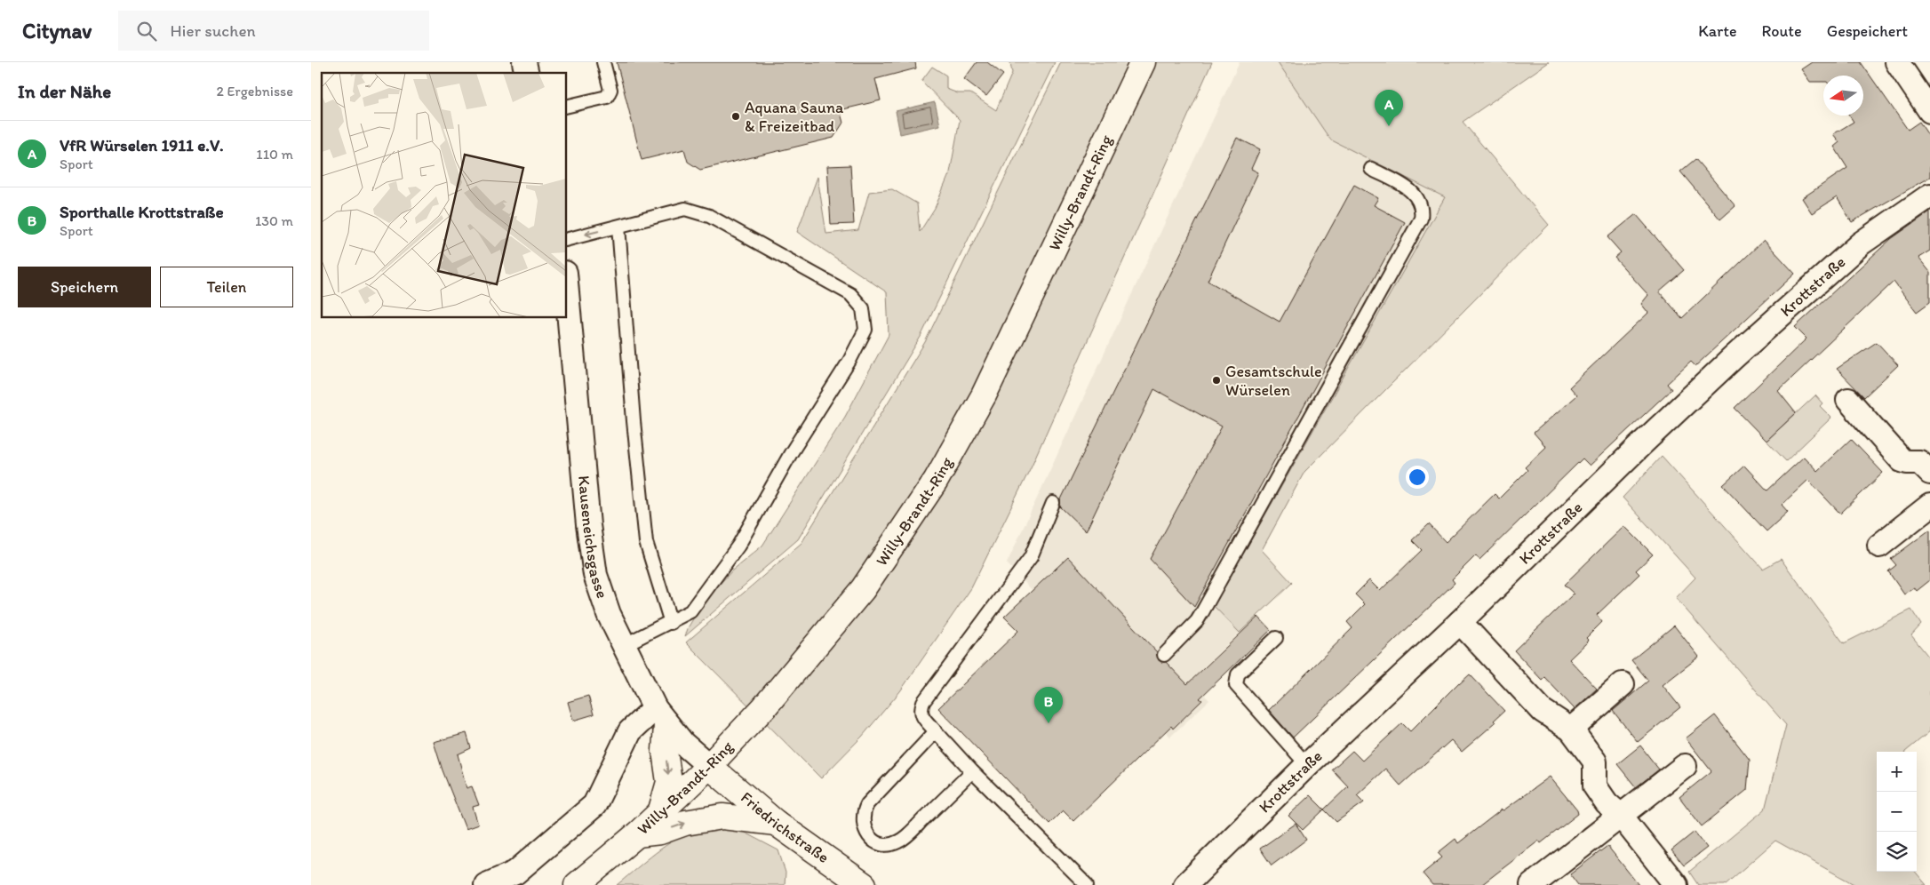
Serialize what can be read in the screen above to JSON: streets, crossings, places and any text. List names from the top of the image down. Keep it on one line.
{"streets":{"main road":["Willy-Brandt-Ring","Friedrichstraße"],"street":["Krottstraße","Kauseneichsgasse"]},"crossings":[["Willy-Brandt-Ring","Kauseneichsgasse"],["Willy-Brandt-Ring","Friedrichstraße"],["Kauseneichsgasse","Friedrichstraße"]],"places":["Aquana Sauna & Freizeitbad","Gesamtschule Würselen"],"north":"left","page":{"header":"Citynav","search":"Hier suchen","nav":["Karte","Route","Gespeichert"],"heading":["In der Nähe","2 Ergebnisse"],"pins":["A","B"],"list":[{"mark":"A","name":"VfR Würselen 1911 e.V.","note":"Sport","value":"110 m"},{"mark":"B","name":"Sporthalle Krottstraße","note":"Sport","value":"130 m"}],"buttons":["Speichern","Teilen"],"map_buttons":["+","−"]}}
